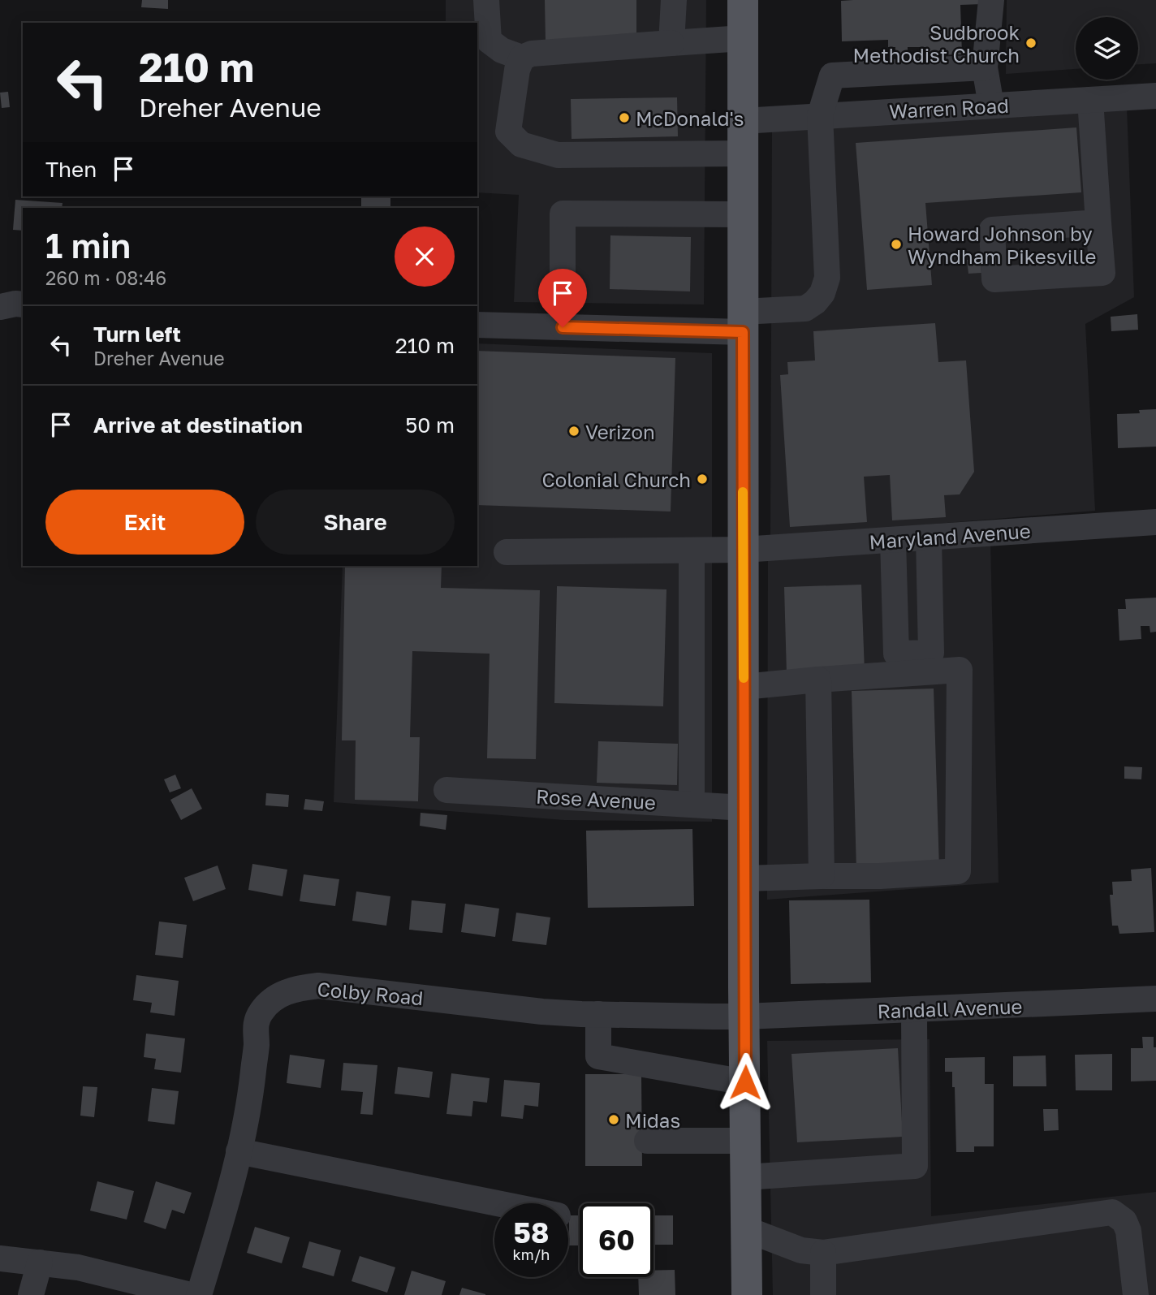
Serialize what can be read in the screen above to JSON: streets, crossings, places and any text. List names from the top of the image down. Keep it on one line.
{"streets":{"street":["Warren Road","Maryland Avenue","Rose Avenue","Colby Road","Randall Avenue"]},"crossings":[["Colby Road","Randall Avenue"]],"places":["Sudbrook Methodist Church","McDonald's","Howard Johnson by Wyndham Pikesville","Verizon","Colonial Church","Midas"],"page":{"turn":["210 m","Dreher Avenue"],"then":"Then","heading":["1 min","260 m · 08:46"],"list":[{"name":"Turn left","note":"Dreher Avenue","value":"210 m"},{"name":"Arrive at destination","value":"50 m"}],"buttons":["Exit","Share"],"speed":"58 km/h","limit":"60"}}
